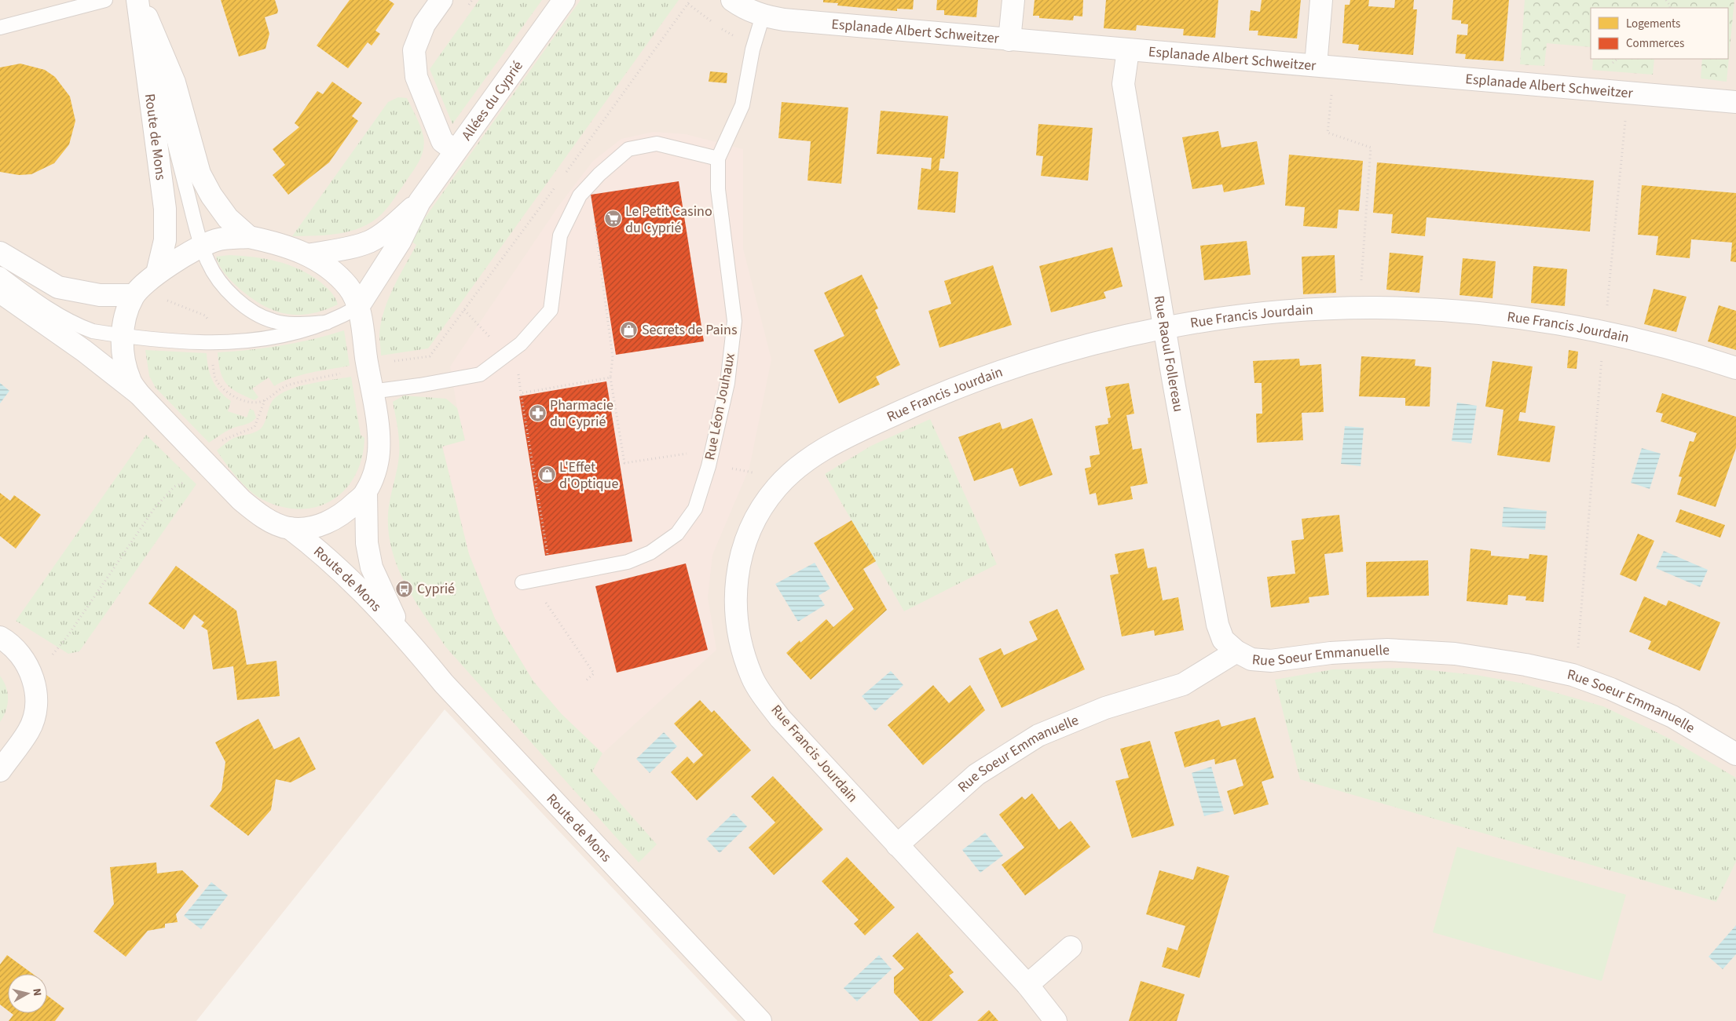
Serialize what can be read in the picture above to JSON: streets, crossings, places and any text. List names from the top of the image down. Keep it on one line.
{"streets":{"street":["Esplanade Albert Schweitzer","Allées du Cyprié","Route de Mons","Rue Francis Jourdain","Rue Raoul Follereau","Rue Soeur Emmanuelle"],"lane":["Rue Léon Jouhaux"]},"crossings":[["Esplanade Albert Schweitzer","Rue Raoul Follereau"],["Esplanade Albert Schweitzer","Rue Léon Jouhaux"],["Rue Francis Jourdain","Rue Raoul Follereau"],["Rue Francis Jourdain","Rue Soeur Emmanuelle"],["Rue Raoul Follereau","Rue Soeur Emmanuelle"]],"places":{"supermarket":["Le Petit Casino du Cyprié"],"shop":["Secrets de Pains","L'Effet d'Optique"],"pharmacy":["Pharmacie du Cyprié"],"bus stop":["Cyprié"]},"legend":["Logements","Commerces"],"north":"right"}
